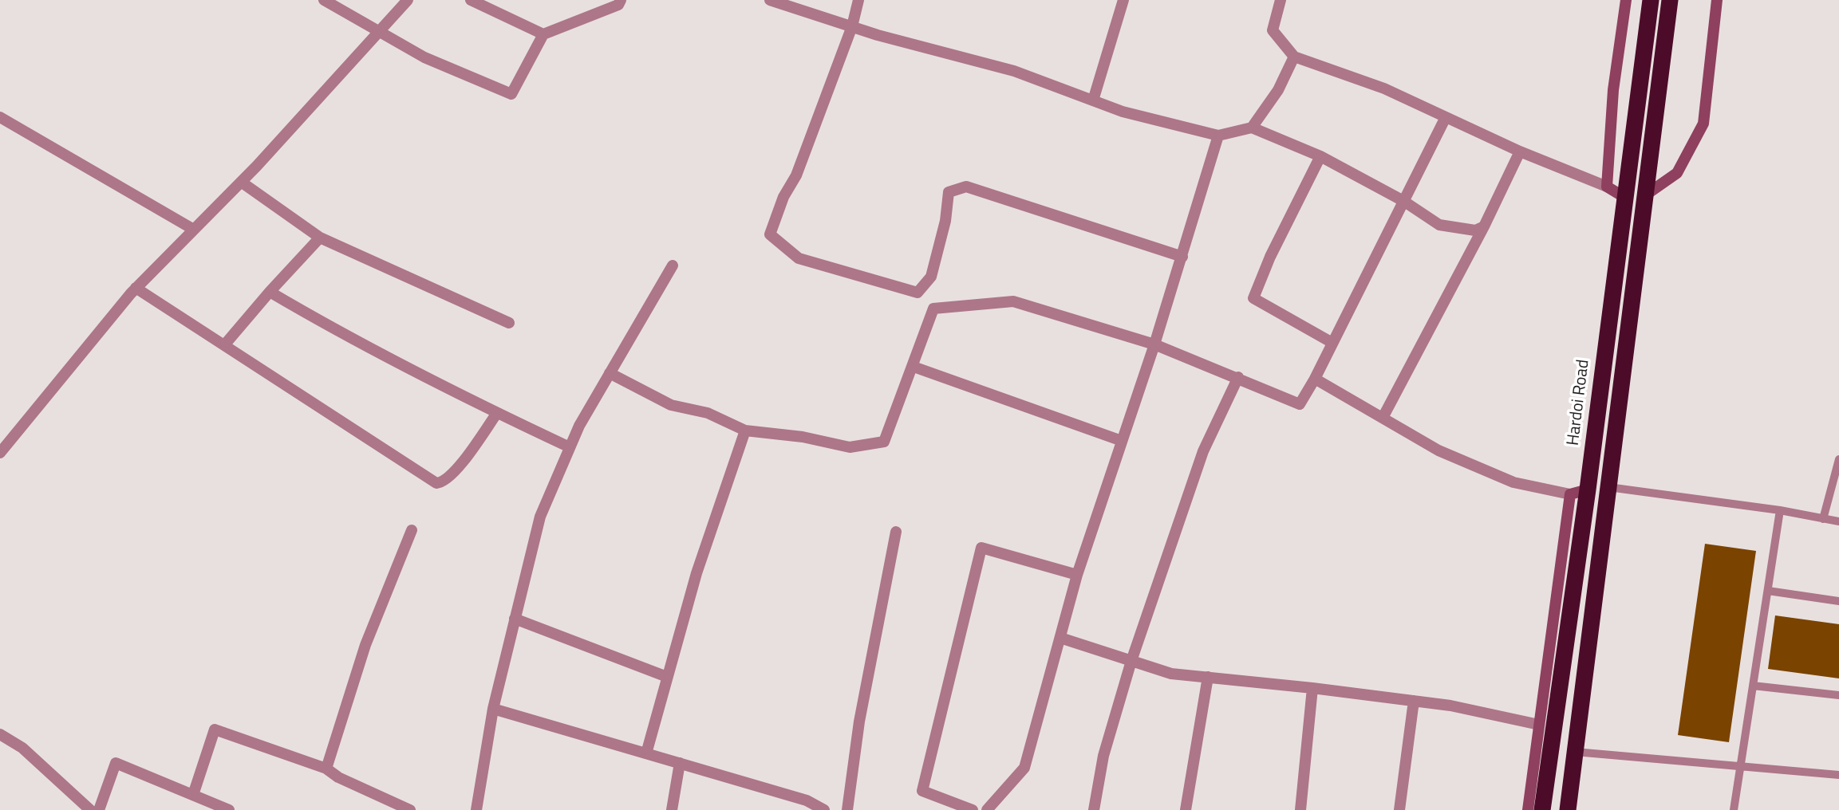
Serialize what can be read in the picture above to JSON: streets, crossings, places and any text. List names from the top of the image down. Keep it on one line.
{"streets":{"highway":["Hardoi Road"]}}
